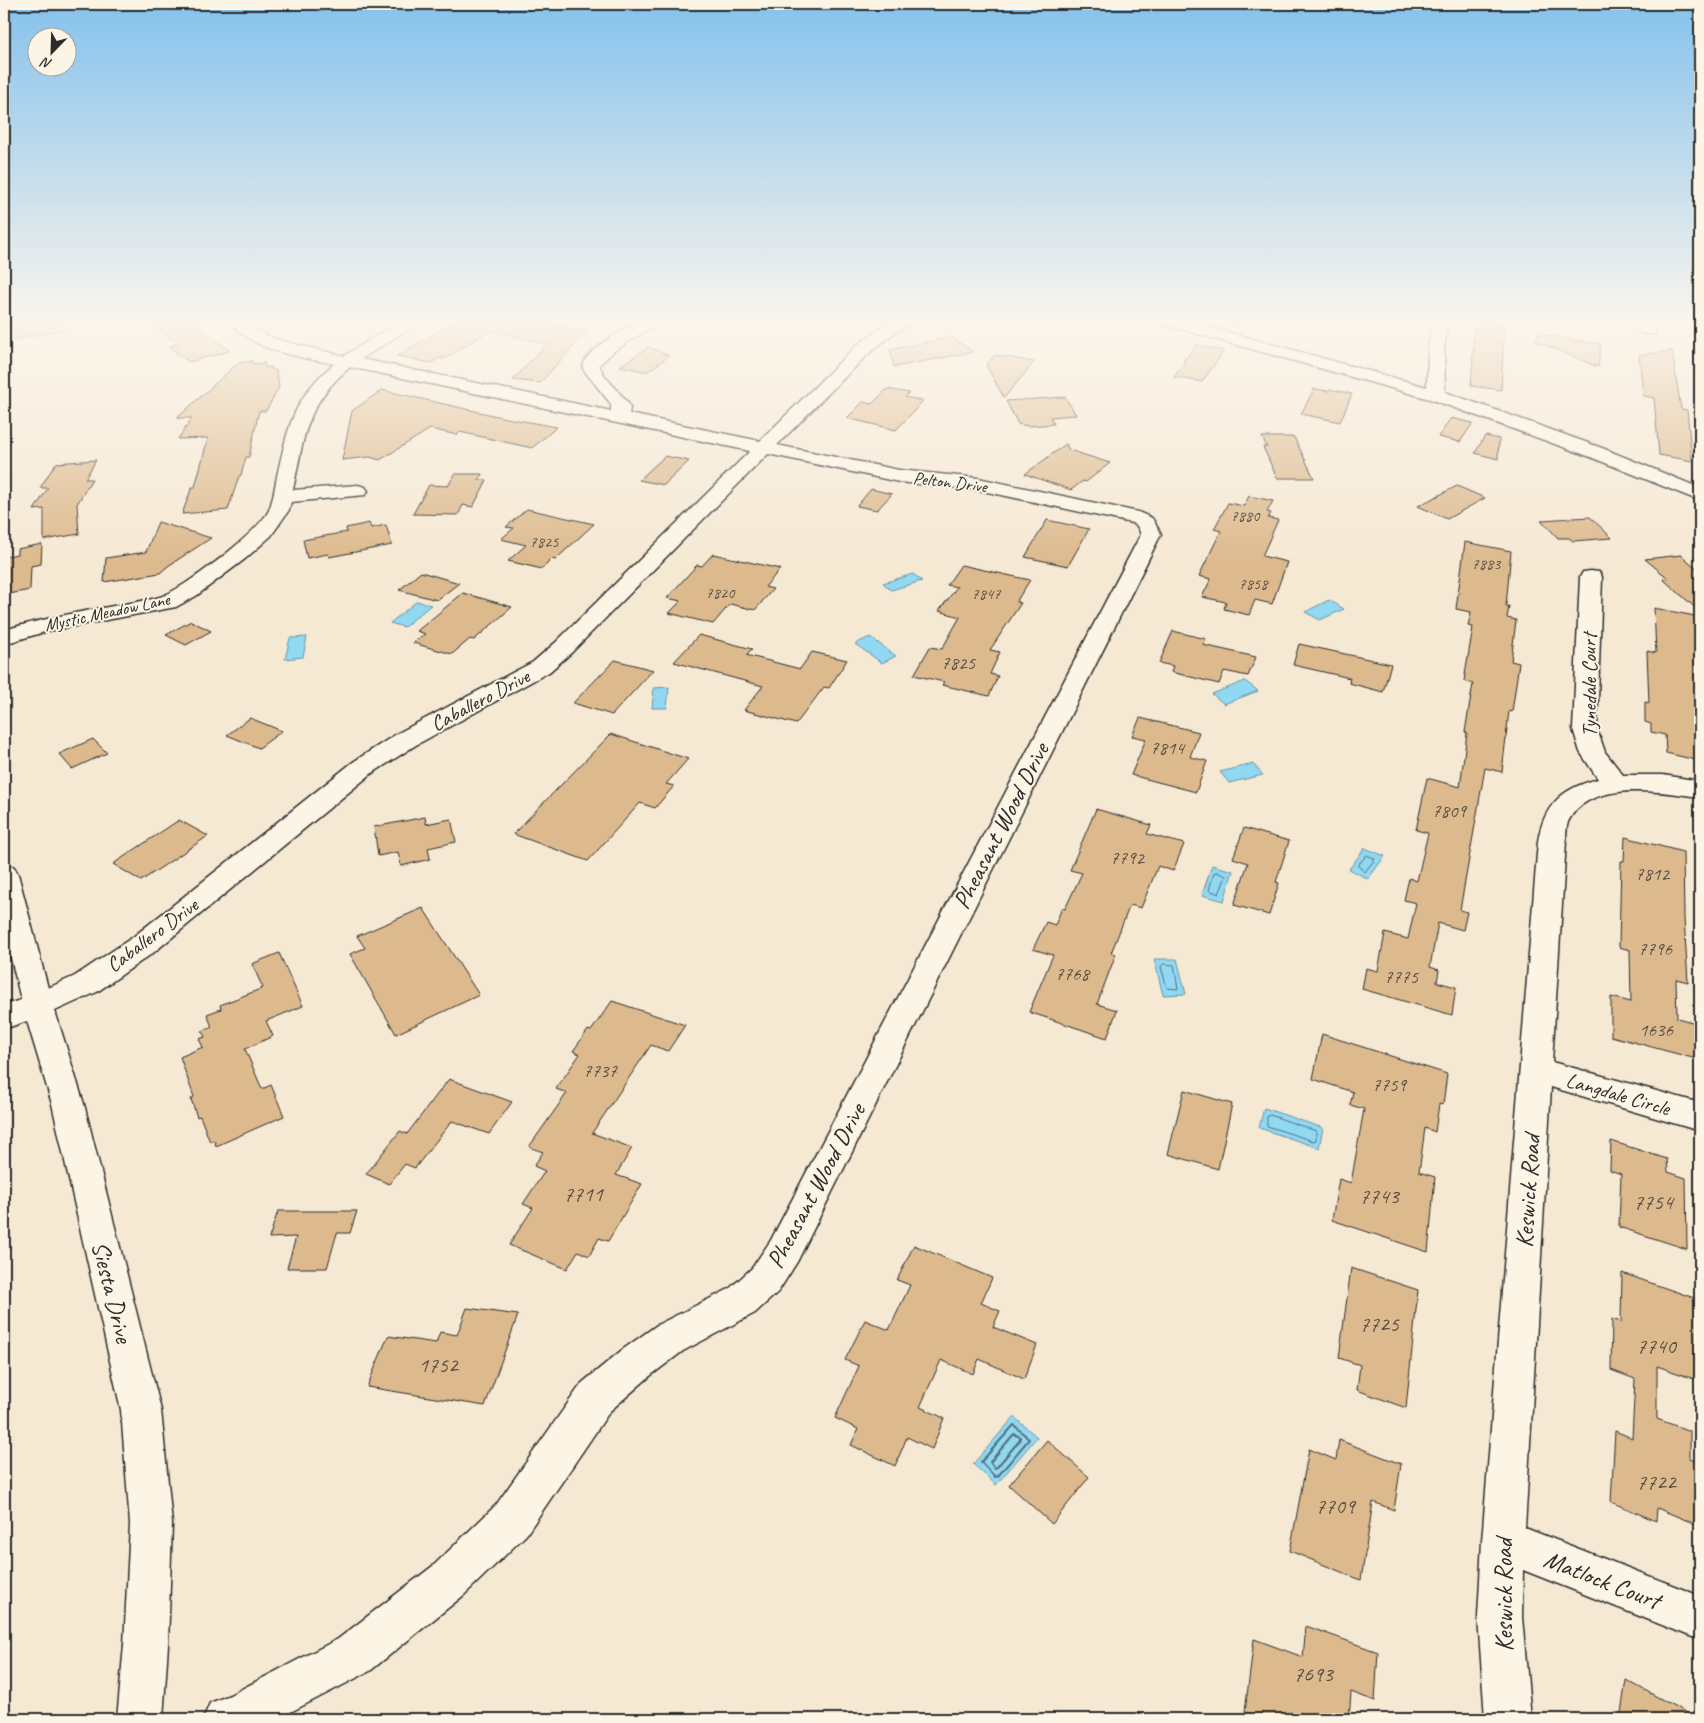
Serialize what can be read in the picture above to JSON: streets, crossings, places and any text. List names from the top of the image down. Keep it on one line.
{"streets":{"street":["Pelton Drive","Mystic Meadow Lane","Tynedale Court","Caballero Drive","Pheasant Wood Drive","Langdale Circle","Keswick Road","Siesta Drive","Matlock Court"]},"crossings":[["Pelton Drive","Caballero Drive"],["Pelton Drive","Pheasant Wood Drive"],["Tynedale Court","Keswick Road"],["Caballero Drive","Siesta Drive"],["Langdale Circle","Keswick Road"],["Keswick Road","Matlock Court"]],"house_numbers":["7880","7825","7883","7858","7820","7847","7825","7814","7809","7792","7812","7796","7768","7775","1636","7737","7759","7711","7743","7754","7725","7740","1752","7722","7709","7693"],"north":"bottom left"}
